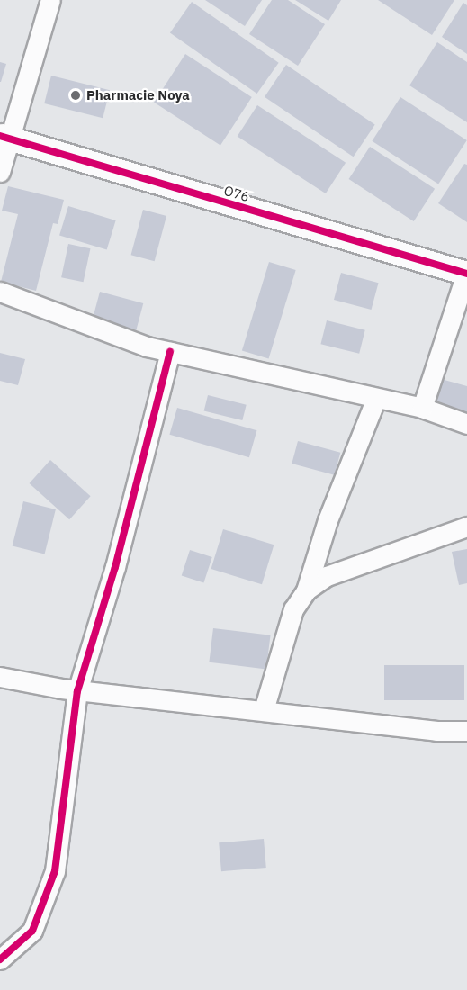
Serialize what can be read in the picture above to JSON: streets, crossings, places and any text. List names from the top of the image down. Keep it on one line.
{"streets":{"street":["O76"]},"places":["Pharmacie Noya"]}
